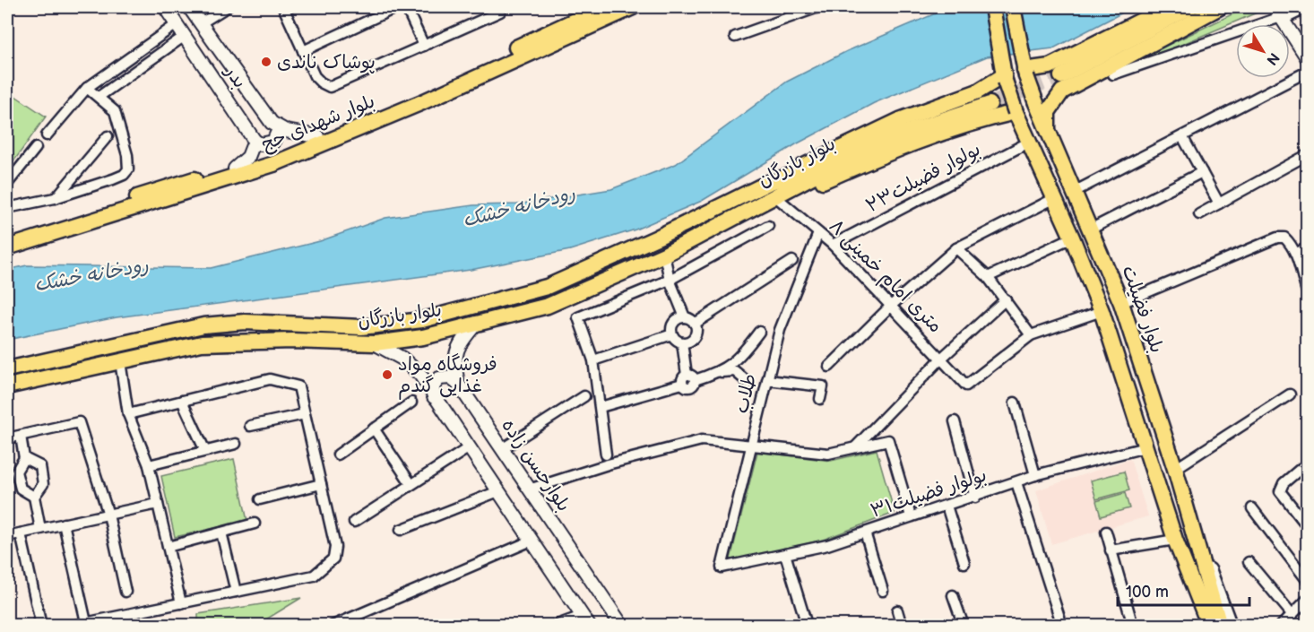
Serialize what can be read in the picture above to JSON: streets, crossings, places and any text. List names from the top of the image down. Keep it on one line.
{"streets":{"main road":["بلوار شهدای حج","بلوار بازرگان","بلوار فضیلت"],"street":["بدر","بولوار فضیلت۲۳","۸ متری امام خمینی","طلاب","بلوارحسن زاده","بولوار فضیلت۳۱"]},"crossings":[["بلوار بازرگان","۸ متری امام خمینی"],["بلوار بازرگان","بلوارحسن زاده"],["بولوار فضیلت۲۳","۸ متری امام خمینی"],["بولوار فضیلت۲۳","بلوار فضیلت"],["۸ متری امام خمینی","طلاب"],["بلوار فضیلت","بولوار فضیلت۳۱"],["طلاب","بولوار فضیلت۳۱"]],"water":["رودخانه خشک"],"places":["پوشاک ناندی","فروشگاه مواد غذایی گندم"],"scale_bar":"100 m","north":"bottom right"}
